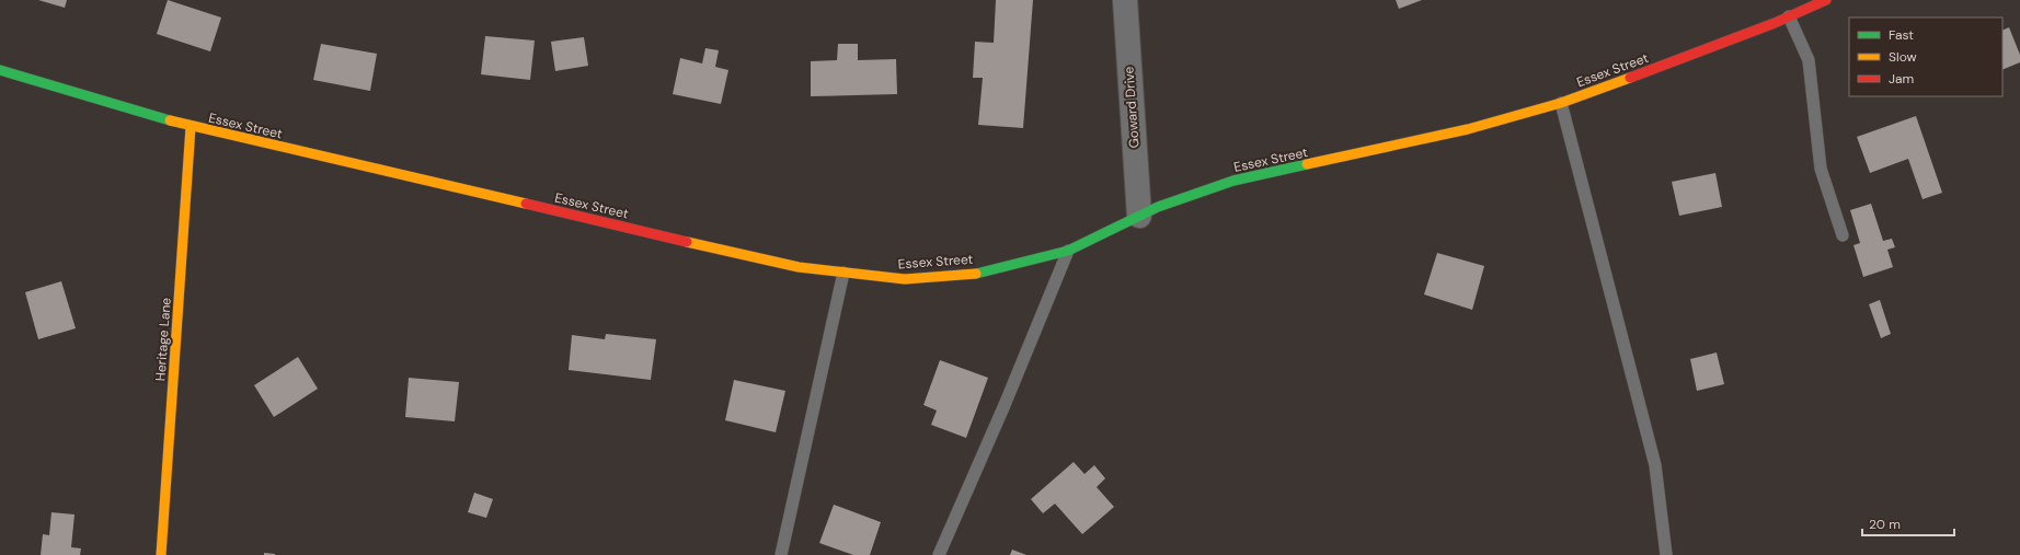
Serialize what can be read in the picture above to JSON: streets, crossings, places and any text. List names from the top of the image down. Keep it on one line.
{"streets":{"street":["Essex Street","Goward Drive","Heritage Lane"]},"crossings":[["Essex Street","Goward Drive"],["Essex Street","Heritage Lane"]],"legend":["Fast","Slow","Jam"],"scale_bar":"20 m"}
